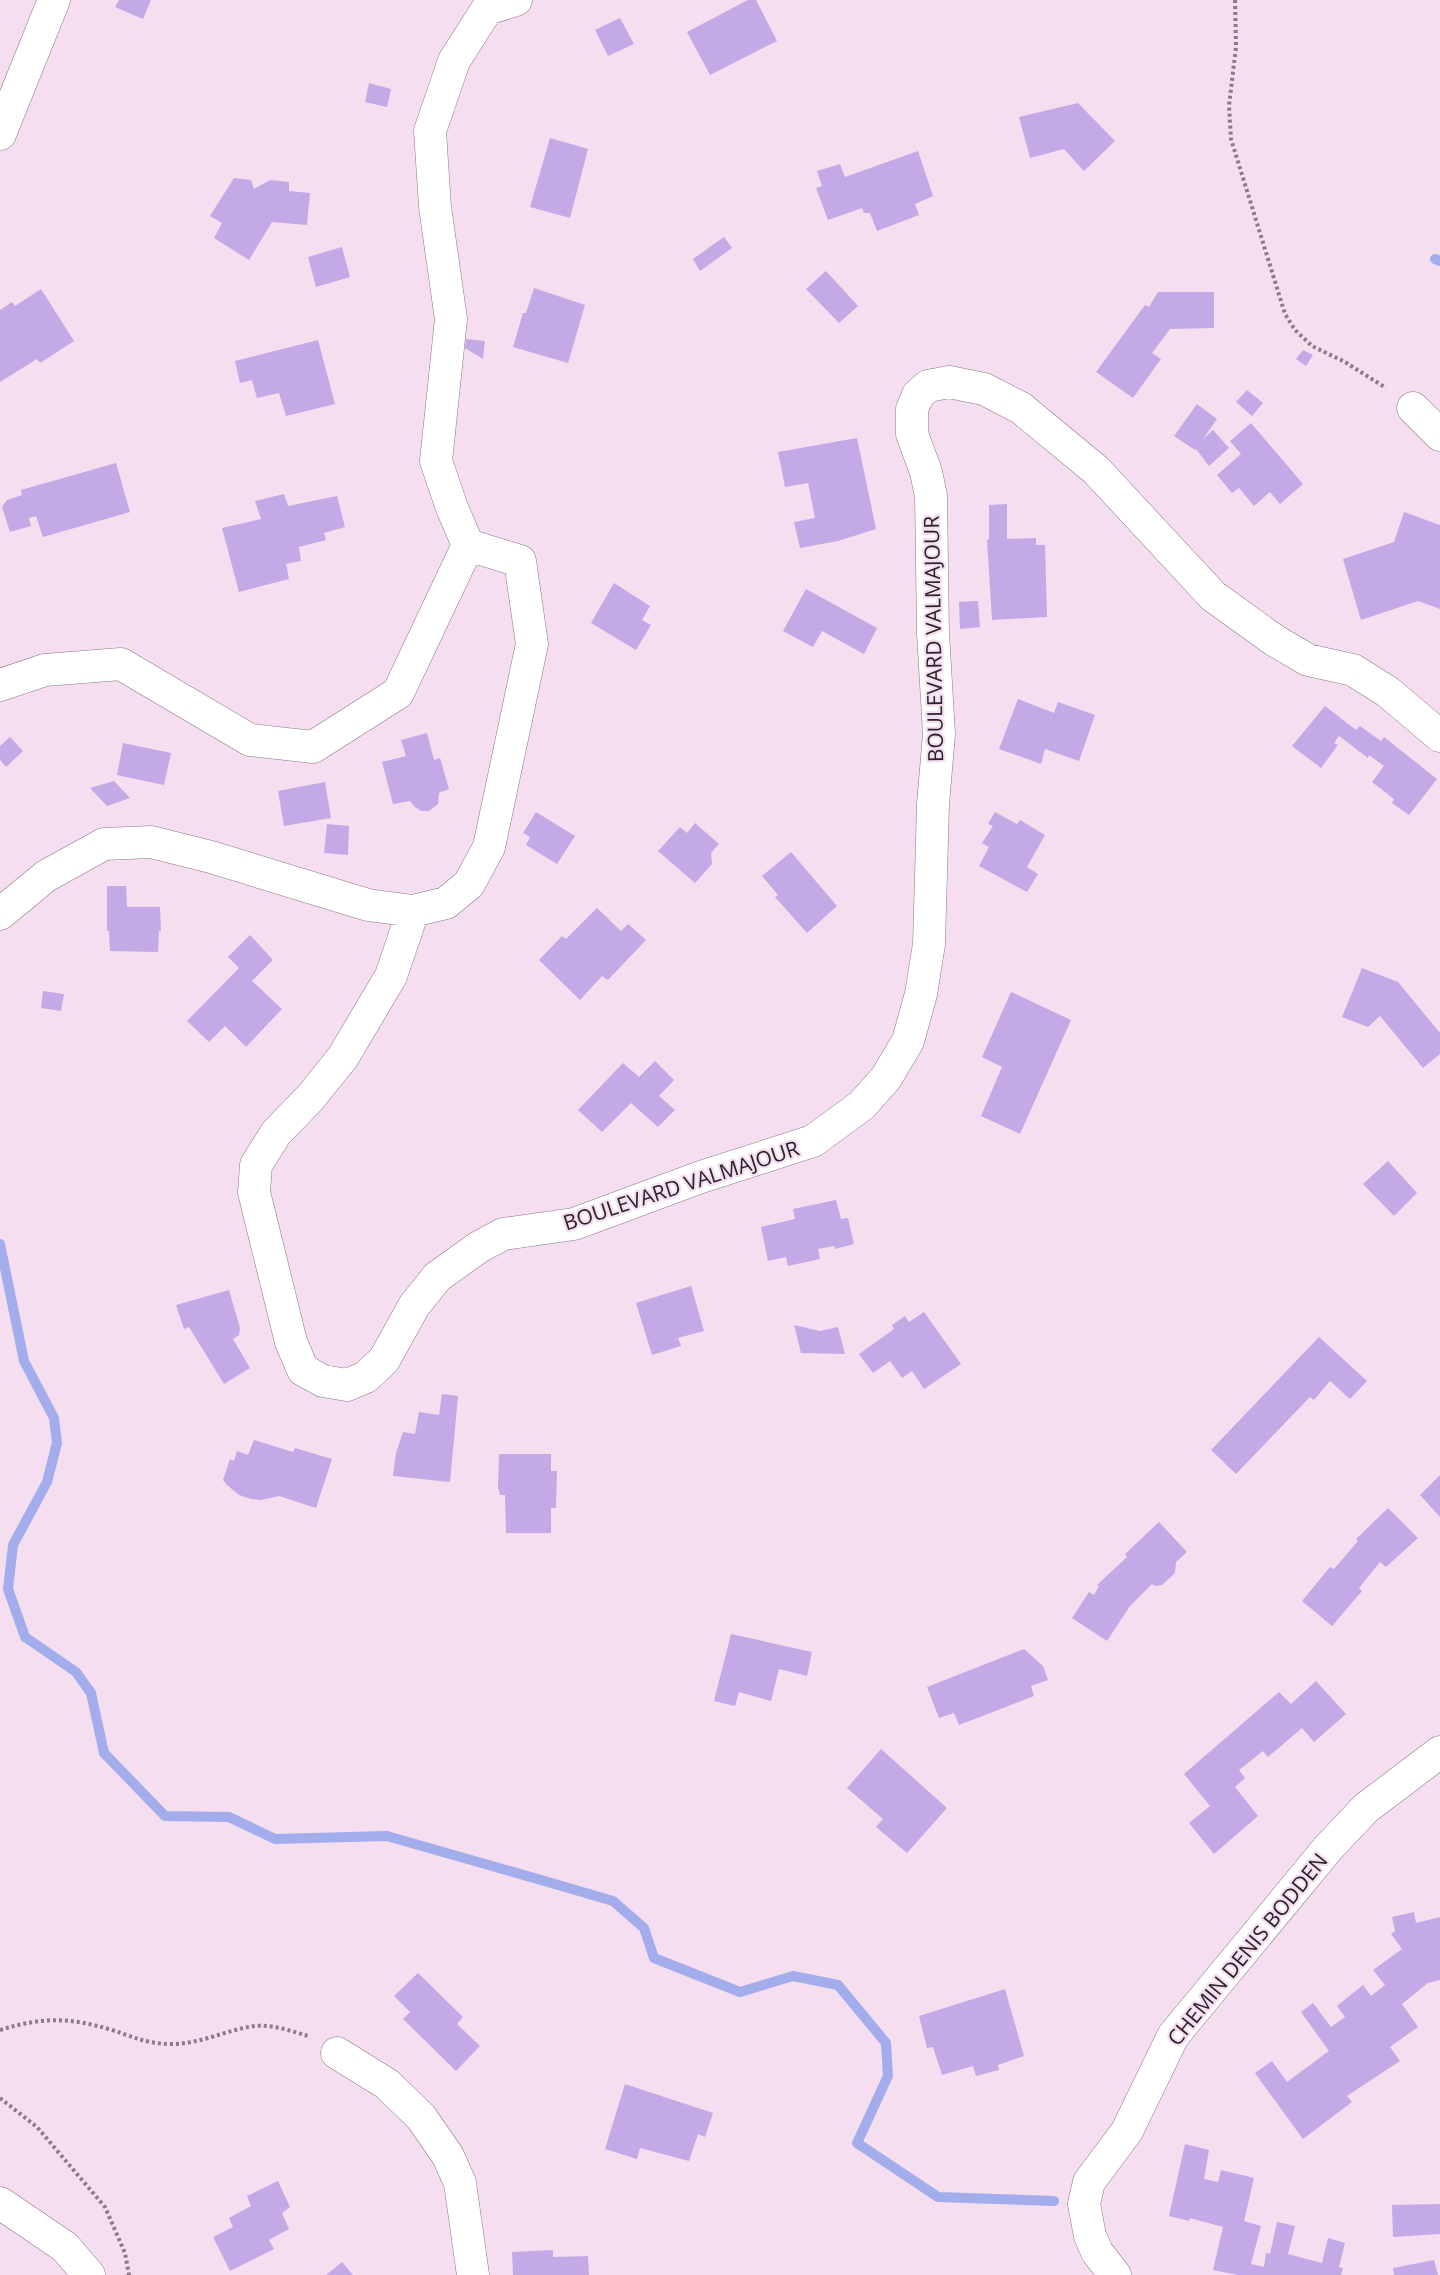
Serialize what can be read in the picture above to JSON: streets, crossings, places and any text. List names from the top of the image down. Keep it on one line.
{"streets":{"street":["BOULEVARD VALMAJOUR","CHEMIN DENIS BODDEN"]}}
